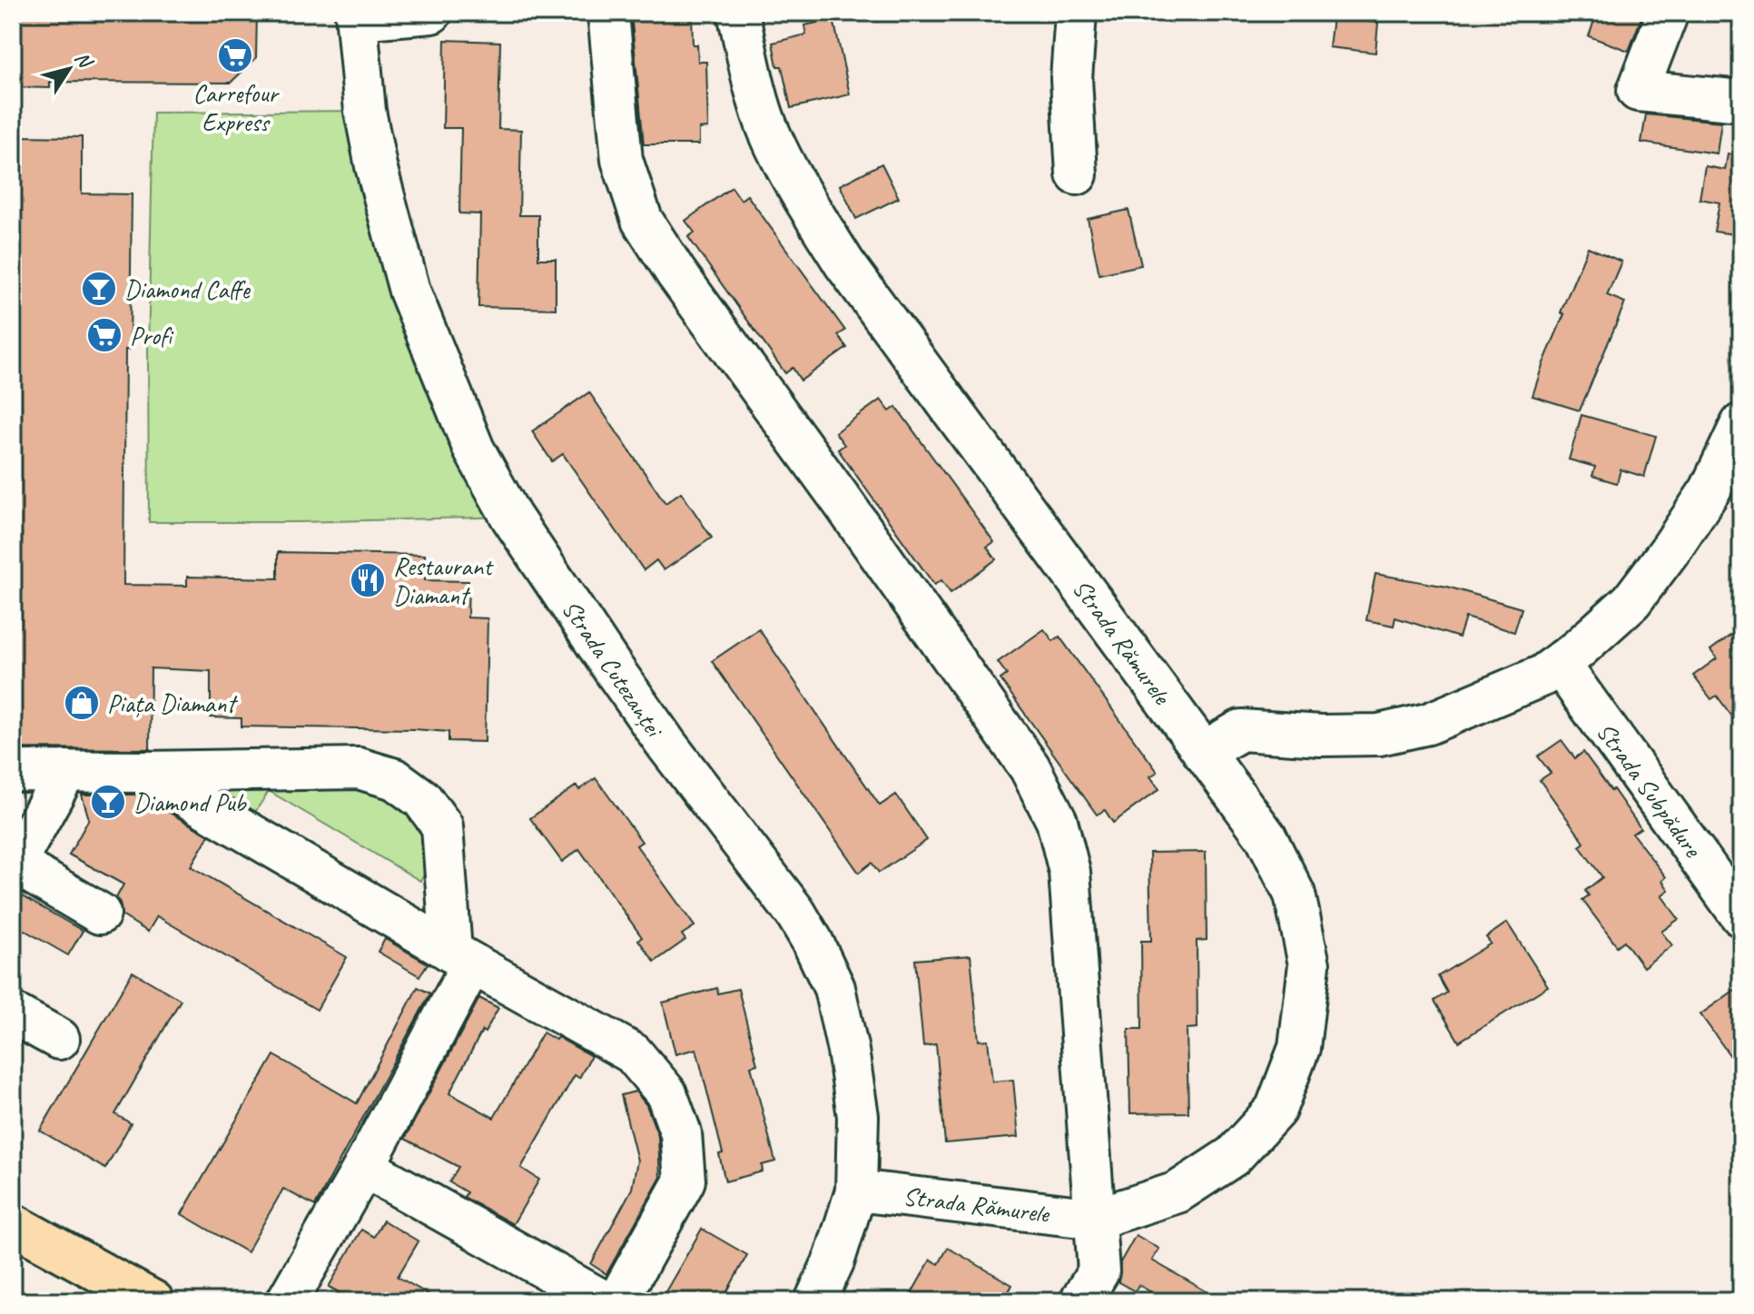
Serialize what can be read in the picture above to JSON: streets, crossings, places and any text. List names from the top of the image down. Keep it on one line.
{"streets":{"street":["Strada Rămurele","Strada Cutezanței","Strada Subpădure"]},"crossings":[["Strada Rămurele","Strada Cutezanței"]],"places":{"supermarket":["Carrefour Express","Profi"],"bar":["Diamond Caffe","Diamond Pub"],"restaurant":["Restaurant Diamant"],"shop":["Piața Diamant"]},"north":"top right"}
